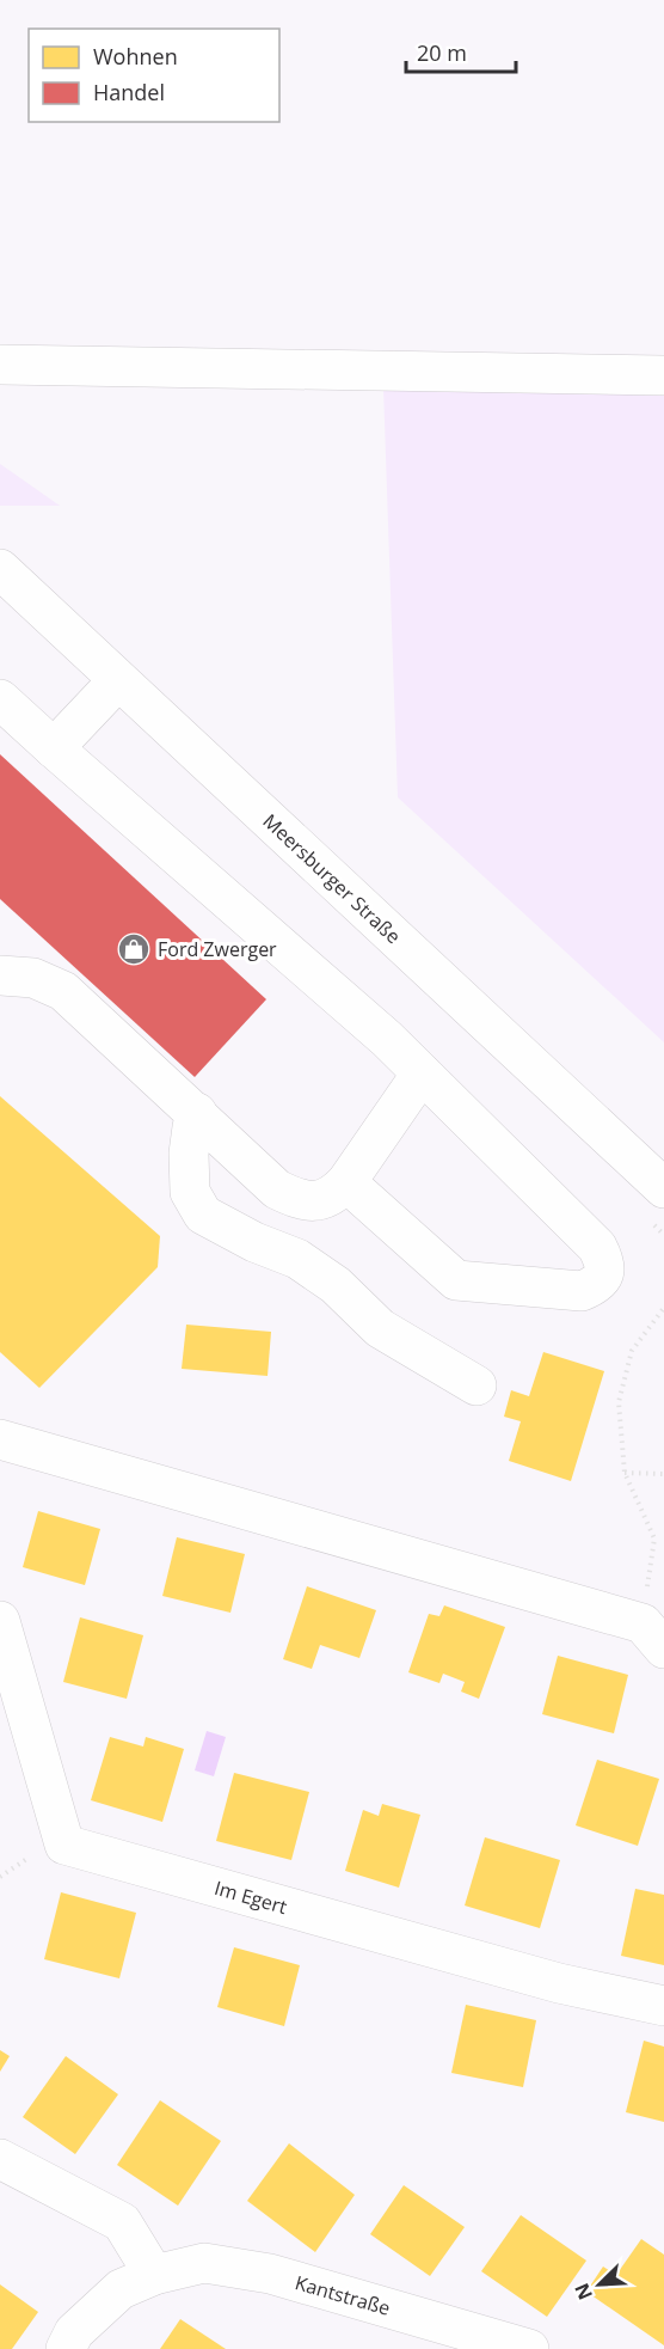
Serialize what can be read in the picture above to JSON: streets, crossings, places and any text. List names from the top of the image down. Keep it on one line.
{"streets":{"street":["Meersburger Straße","Im Egert","Kantstraße"]},"places":{"shop":["Ford Zwerger"]},"legend":["Wohnen","Handel"],"scale_bar":"20 m","north":"bottom left"}
